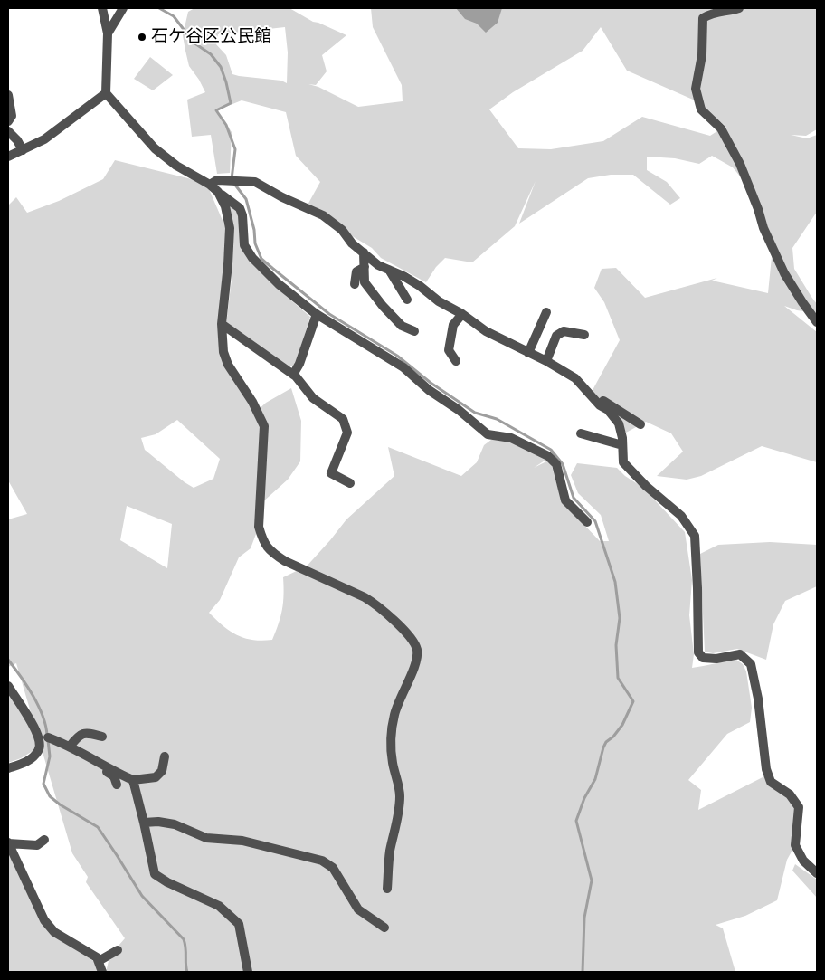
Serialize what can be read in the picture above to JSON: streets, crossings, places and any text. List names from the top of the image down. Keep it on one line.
{"places":["石ケ谷区公民館"]}
